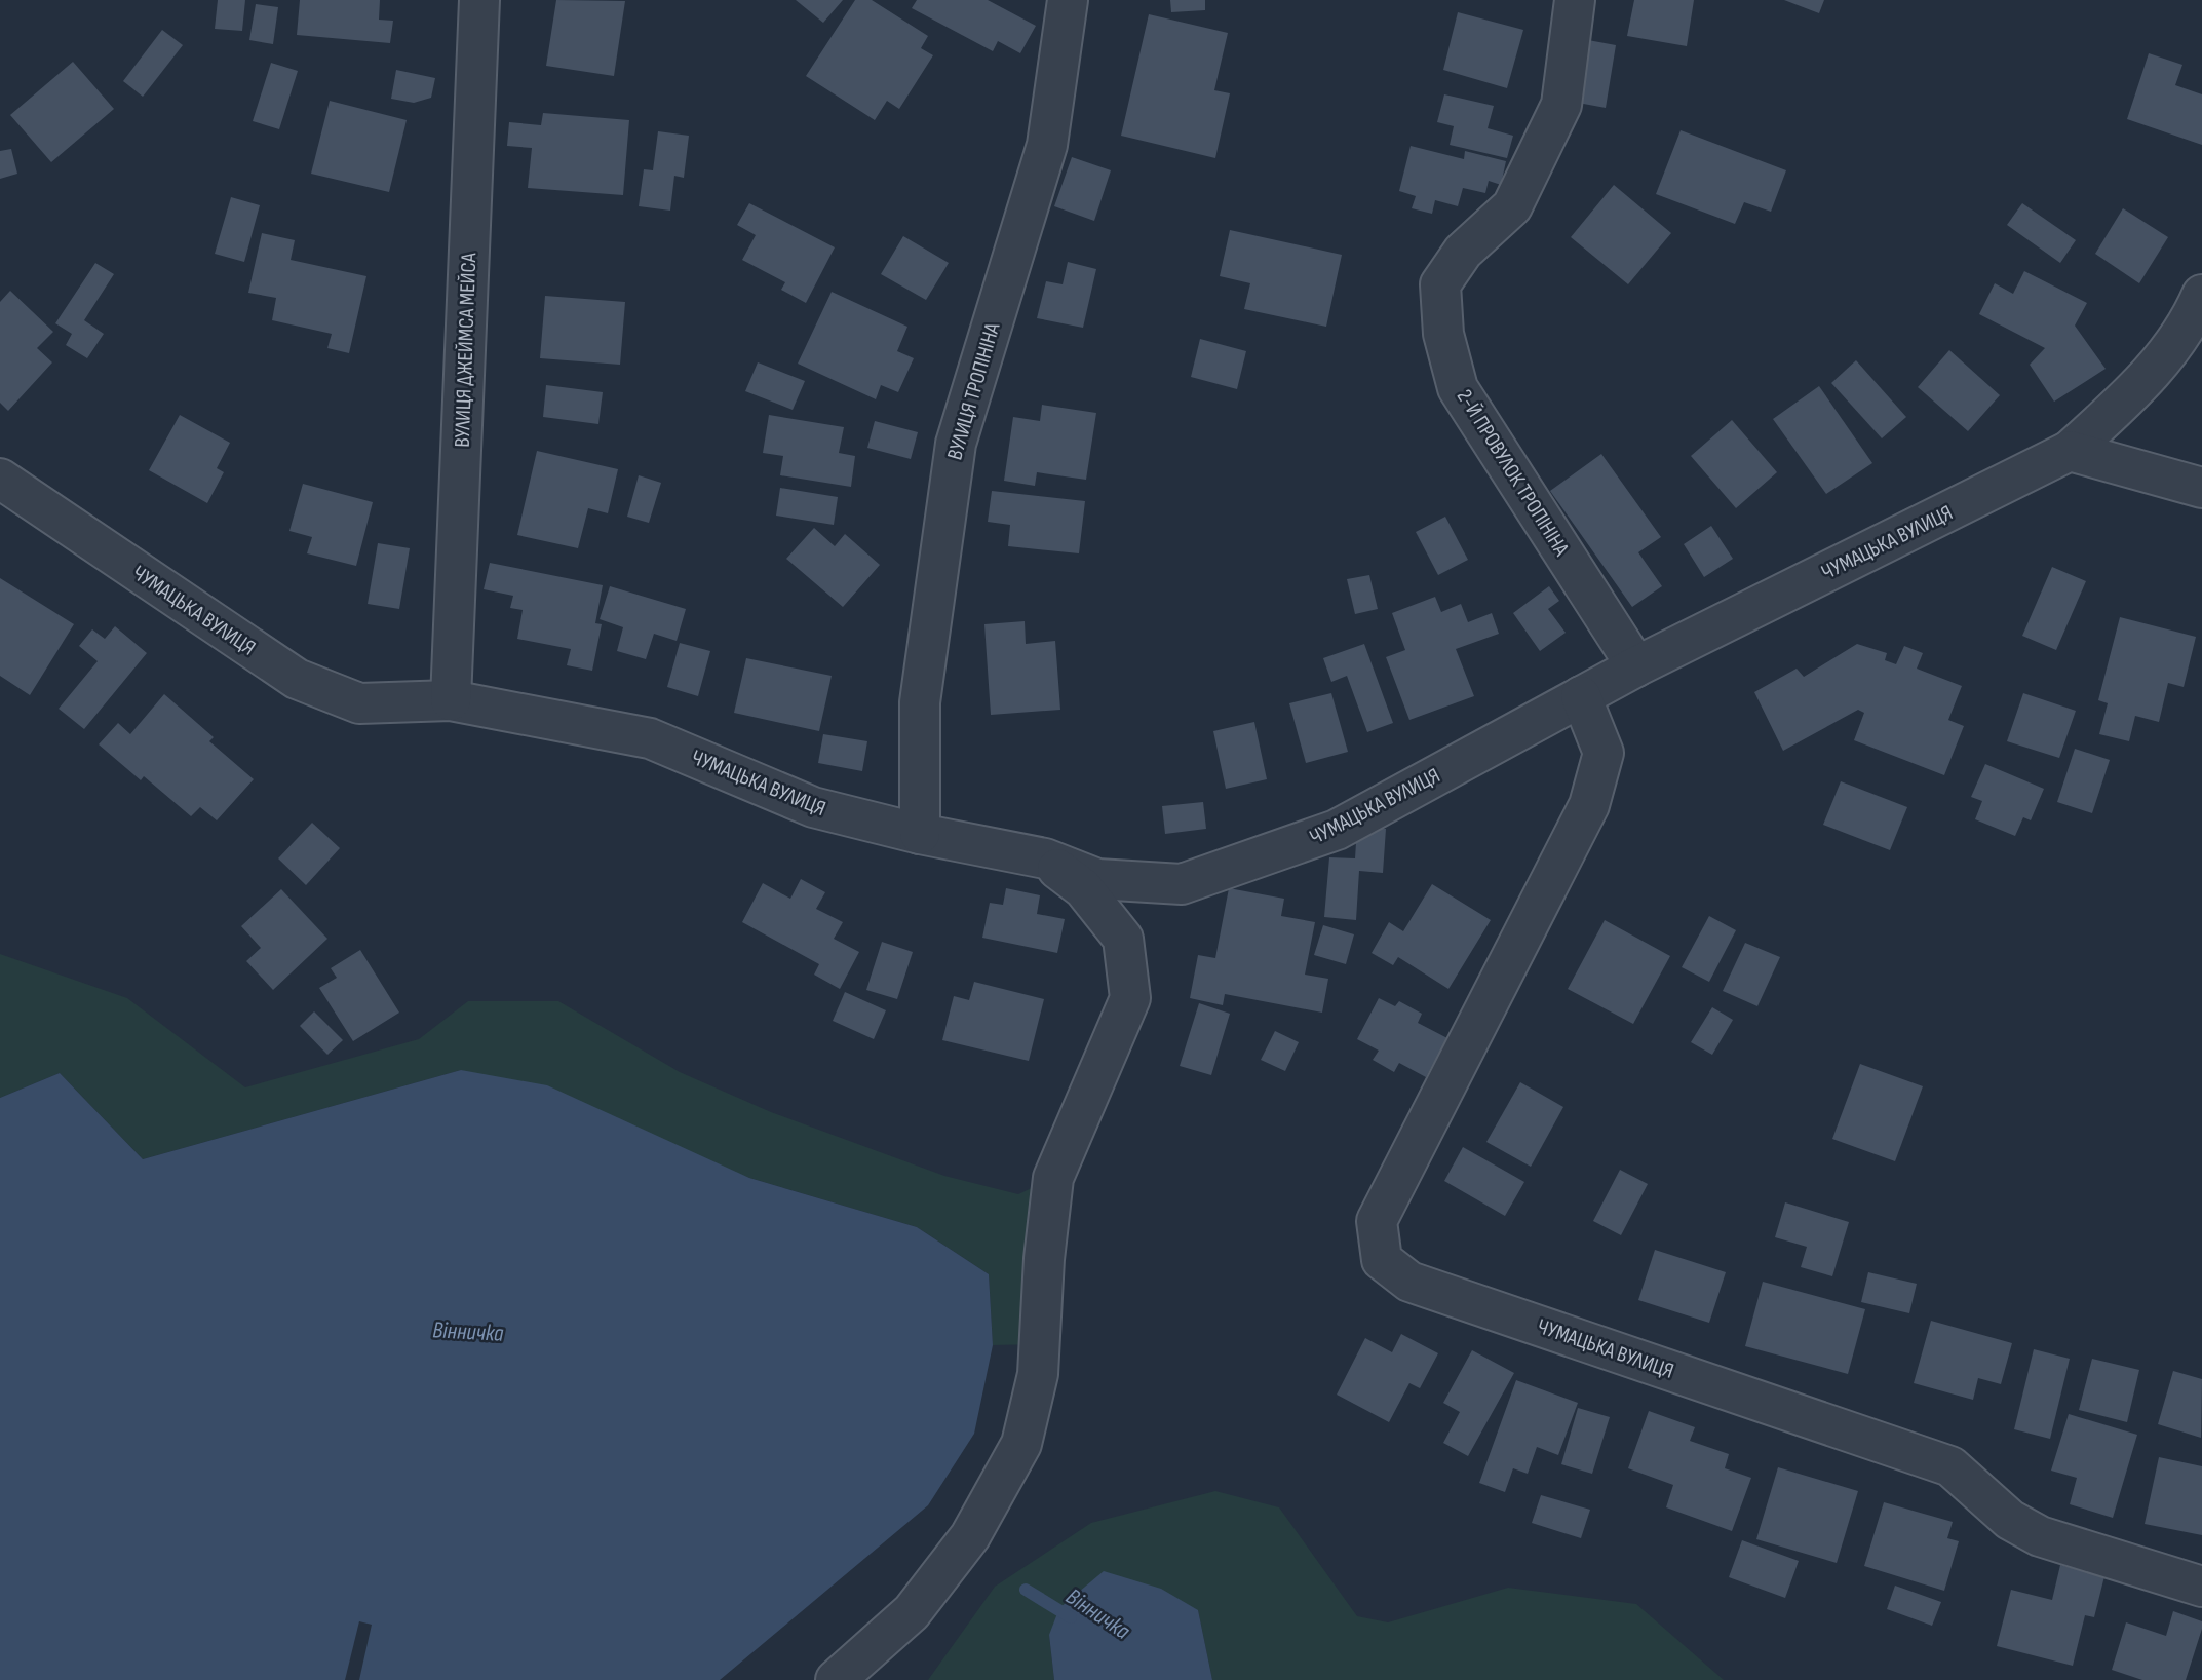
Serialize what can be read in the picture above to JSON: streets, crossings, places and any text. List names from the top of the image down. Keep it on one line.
{"streets":{"street":["ВУЛИЦЯ ДЖЕЙМСА МЕЙСА","ВУЛИЦЯ ТРОПІНІНА","2-Й ПРОВУЛОК ТРОПІНІНА","ЧУМАЦЬКА ВУЛИЦЯ"]},"crossings":[["ВУЛИЦЯ ДЖЕЙМСА МЕЙСА","ЧУМАЦЬКА ВУЛИЦЯ"],["ВУЛИЦЯ ТРОПІНІНА","ЧУМАЦЬКА ВУЛИЦЯ"],["2-Й ПРОВУЛОК ТРОПІНІНА","ЧУМАЦЬКА ВУЛИЦЯ"]],"water":["Вінничка"]}
